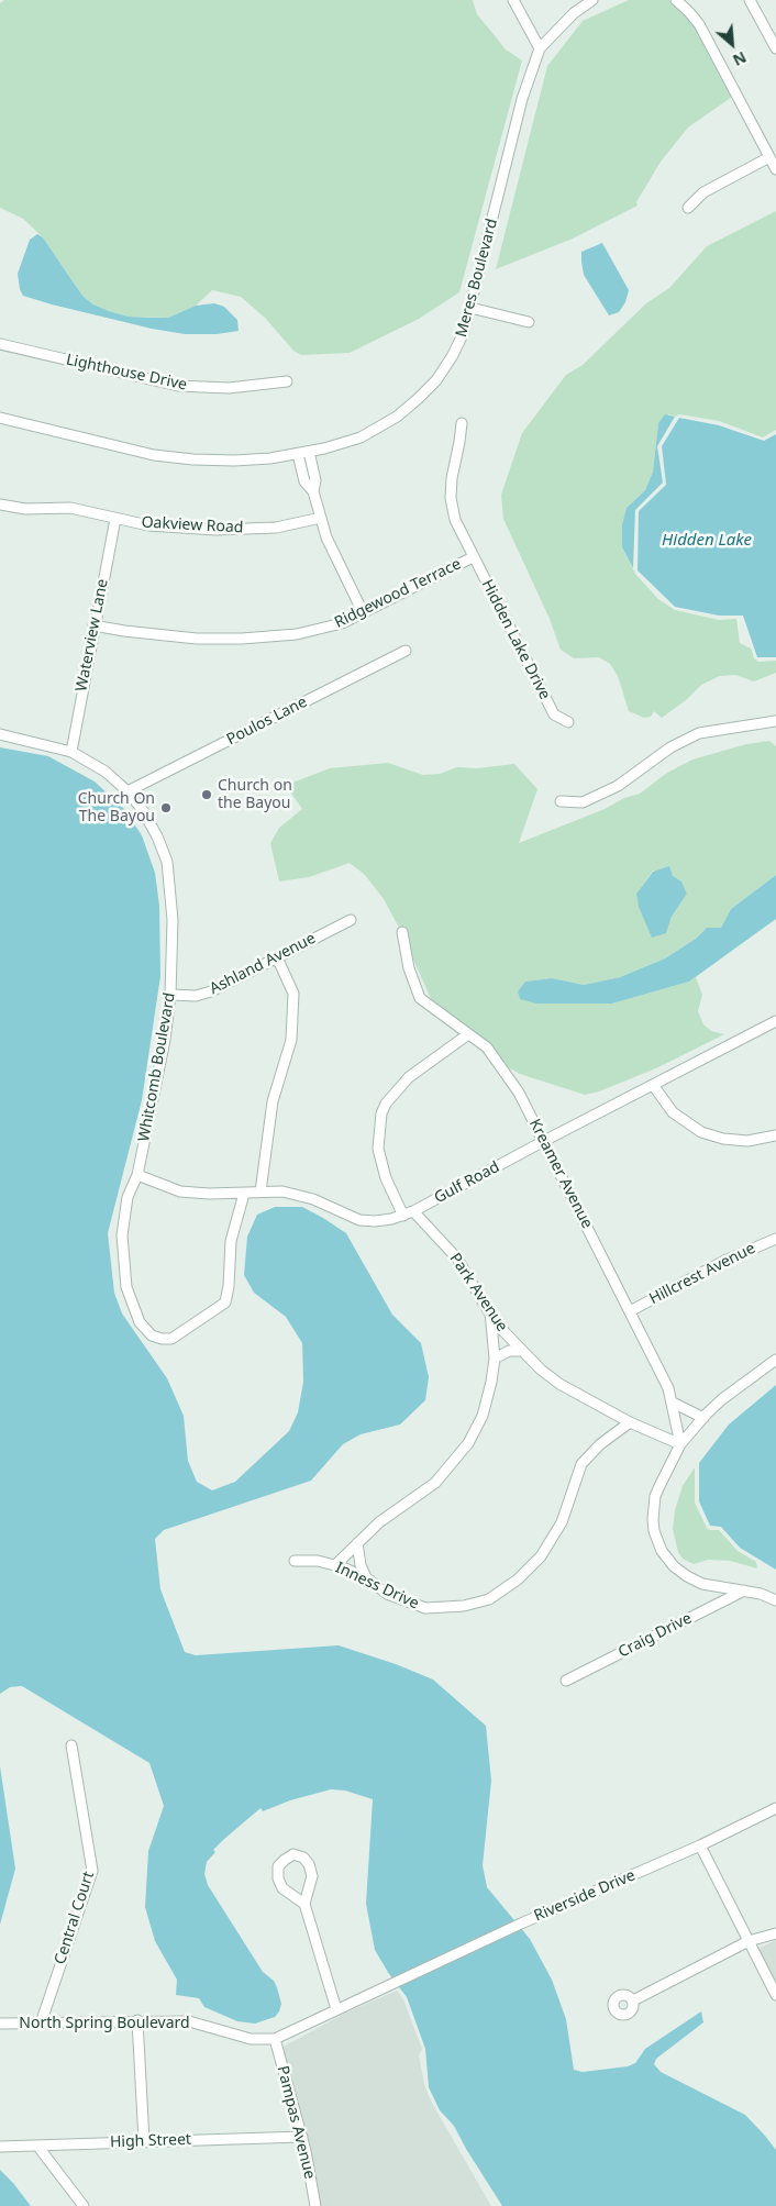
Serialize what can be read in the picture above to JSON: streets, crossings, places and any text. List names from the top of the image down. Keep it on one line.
{"streets":{"street":["Meres Boulevard","Lighthouse Drive","Oakview Road","Ridgewood Terrace","Waterview Lane","Hidden Lake Drive","Poulos Lane","Ashland Avenue","Whitcomb Boulevard","Kreamer Avenue","Gulf Road","Hillcrest Avenue","Park Avenue","Inness Drive","Craig Drive","Riverside Drive","Central Court","North Spring Boulevard","Pampas Avenue","High Street"]},"crossings":[["Oakview Road","Waterview Lane"],["Ridgewood Terrace","Waterview Lane"],["Ridgewood Terrace","Hidden Lake Drive"],["Waterview Lane","Whitcomb Boulevard"],["Poulos Lane","Whitcomb Boulevard"],["Ashland Avenue","Whitcomb Boulevard"],["Whitcomb Boulevard","Gulf Road"],["Kreamer Avenue","Gulf Road"],["Kreamer Avenue","Hillcrest Avenue"],["Kreamer Avenue","Park Avenue"],["Gulf Road","Park Avenue"],["Park Avenue","Inness Drive"],["Riverside Drive","North Spring Boulevard"],["Central Court","North Spring Boulevard"],["North Spring Boulevard","Pampas Avenue"],["Pampas Avenue","High Street"]],"water":["Hidden Lake"],"places":["Church on the Bayou","Church On The Bayou"],"north":"bottom right"}
